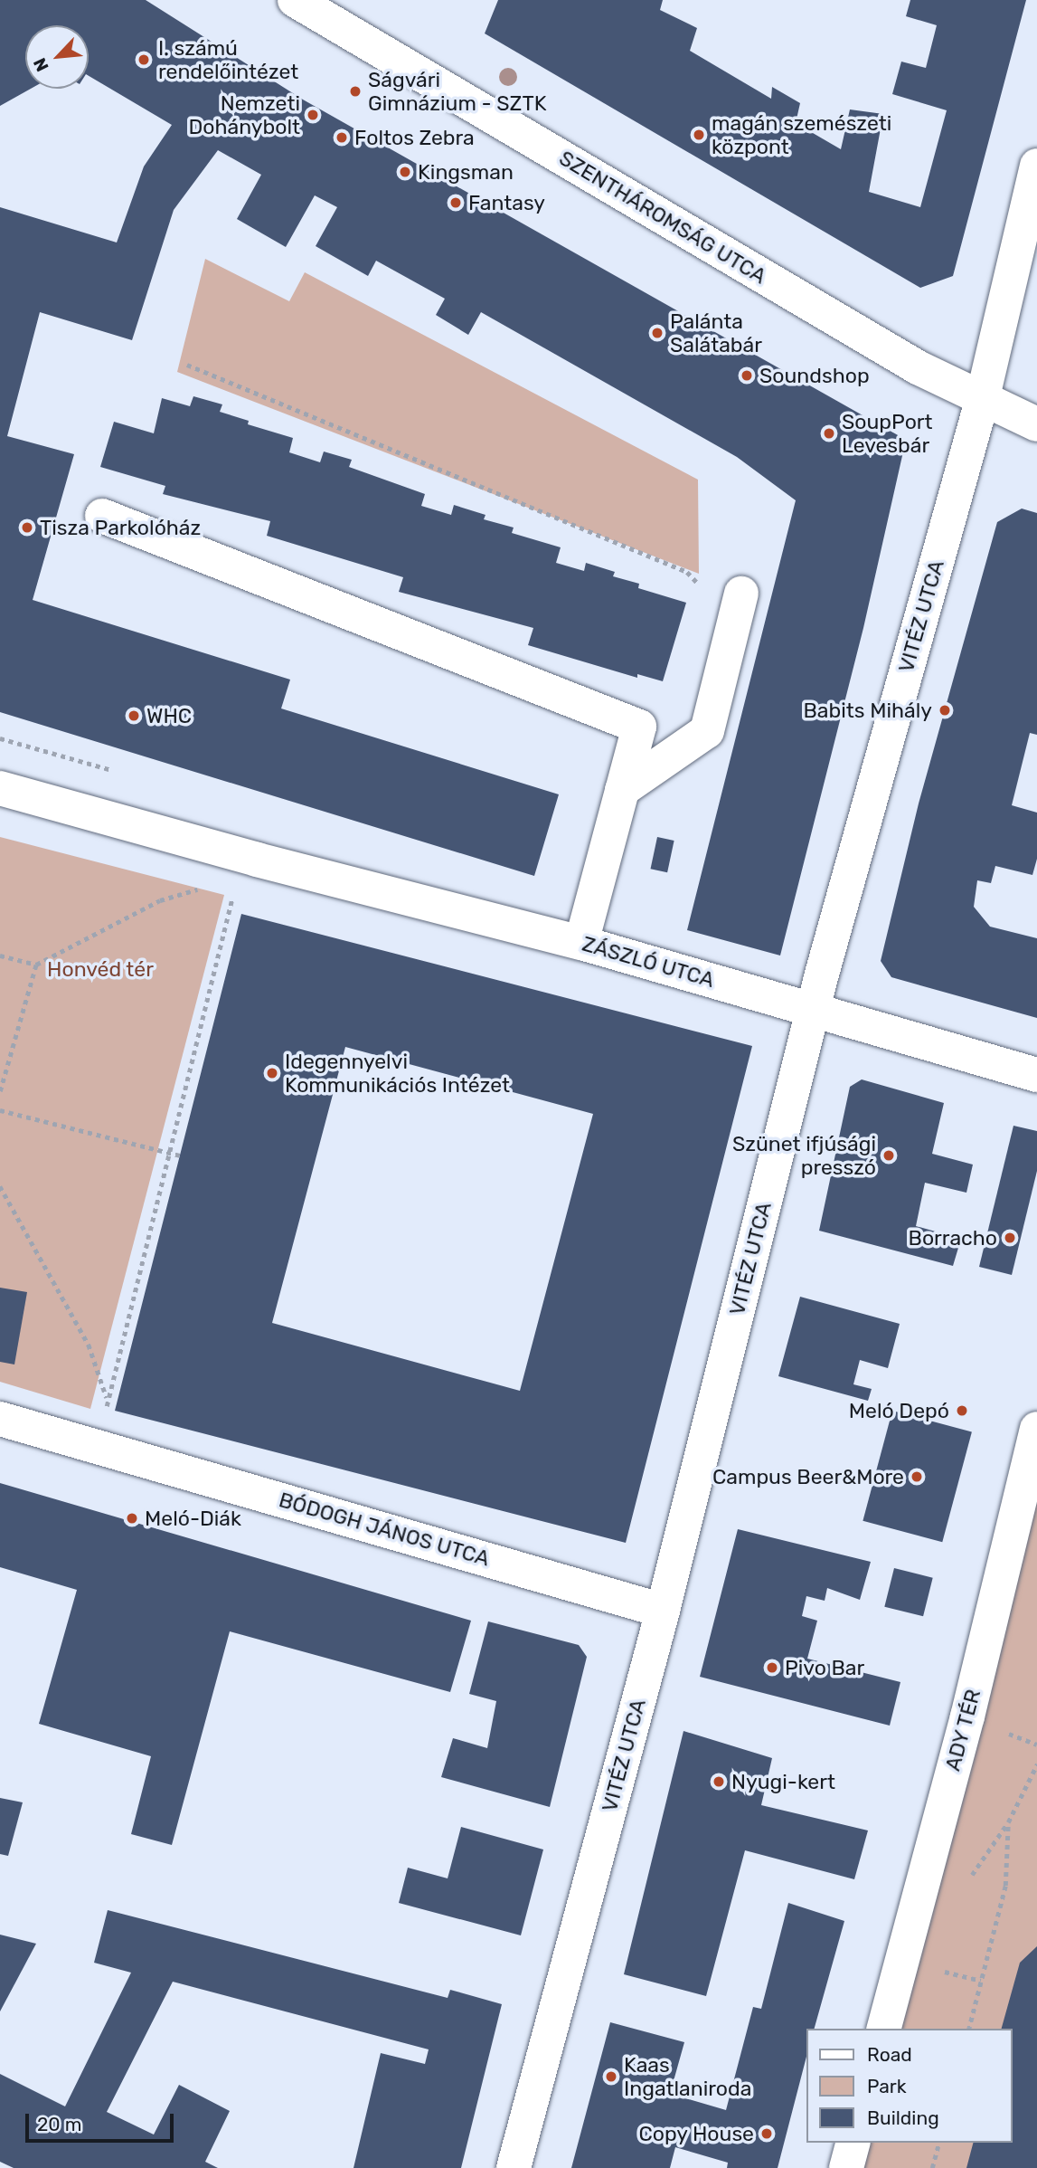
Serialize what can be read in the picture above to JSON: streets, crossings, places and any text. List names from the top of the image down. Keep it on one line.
{"streets":{"street":["SZENTHÁROMSÁG UTCA","VITÉZ UTCA","ZÁSZLÓ UTCA","BÓDOGH JÁNOS UTCA","ADY TÉR"]},"crossings":[["SZENTHÁROMSÁG UTCA","VITÉZ UTCA"],["VITÉZ UTCA","ZÁSZLÓ UTCA"],["VITÉZ UTCA","BÓDOGH JÁNOS UTCA"]],"parks":["Honvéd tér"],"places":["I. számú rendelőintézet","Ságvári Gimnázium - SZTK","Nemzeti Dohánybolt","magán szemészeti központ","Foltos Zebra","Kingsman","Fantasy","Palánta Salátabár","Soundshop","SoupPort Levesbár","Tisza Parkolóház","Babits Mihály","WHC","Idegennyelvi Kommunikációs Intézet","Szünet ifjúsági presszó","Borracho","Meló Depó","Campus Beer&More","Meló-Diák","Pivo Bar","Nyugi-kert","Kaas Ingatlaniroda","Copy House"],"legend":["Road","Park","Building"],"scale_bar":"20 m","north":"bottom left"}
